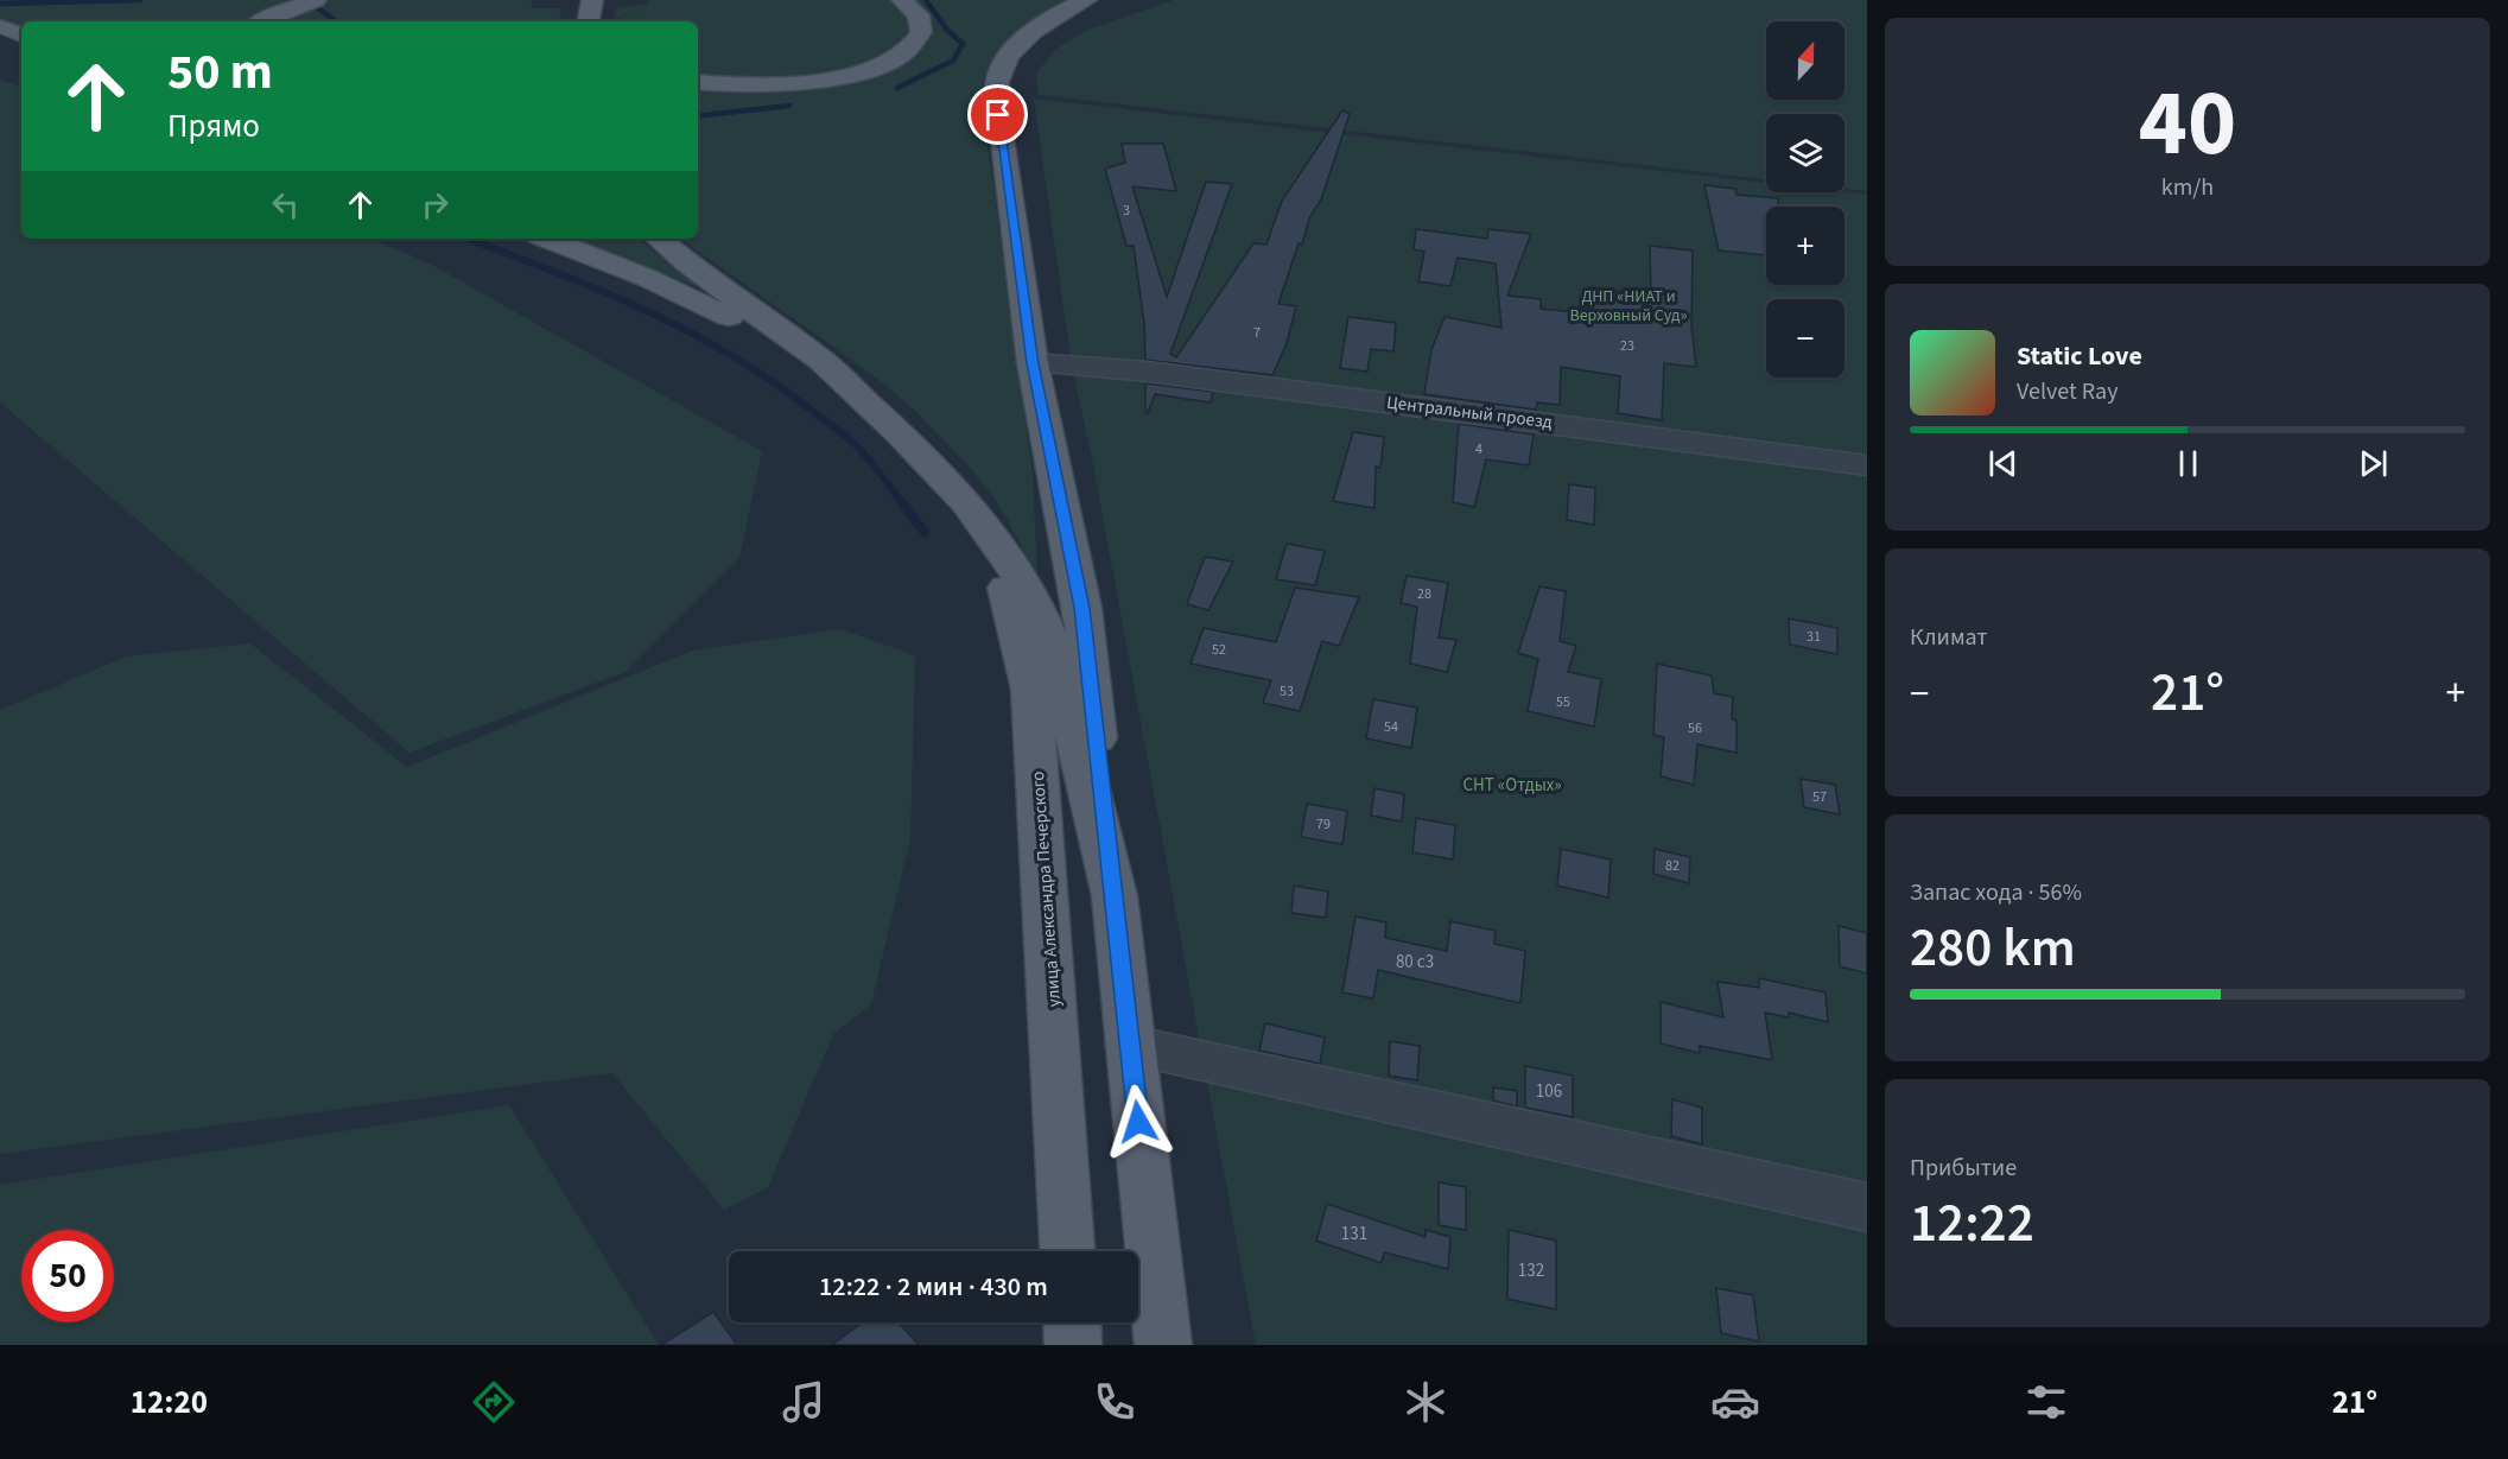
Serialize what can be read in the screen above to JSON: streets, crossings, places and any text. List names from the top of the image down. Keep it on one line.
{"streets":{"main road":["улица Александра Печерского"],"street":["Центральный проезд"]},"parks":["ДНП «НИАТ и Верховный Суд»","СНТ «Отдых»"],"house_numbers":["3","7","23","4","28","31","52","53","55","54","56","57","79","82","80 с3","106","131","132"],"north":"top","page":{"tile":[["40","km/h"],"Климат",["Запас хода · 56%","280 km"],["Прибытие","12:22"]],"map_buttons":["+","−"],"turn":["50 m","Прямо"],"song":["Static Love","Velvet Ray"],"heat":["−","21°","+"],"limit":"50","trip":"12:22 · 2 мин · 430 m","tabs":["12:20","21°"]}}
